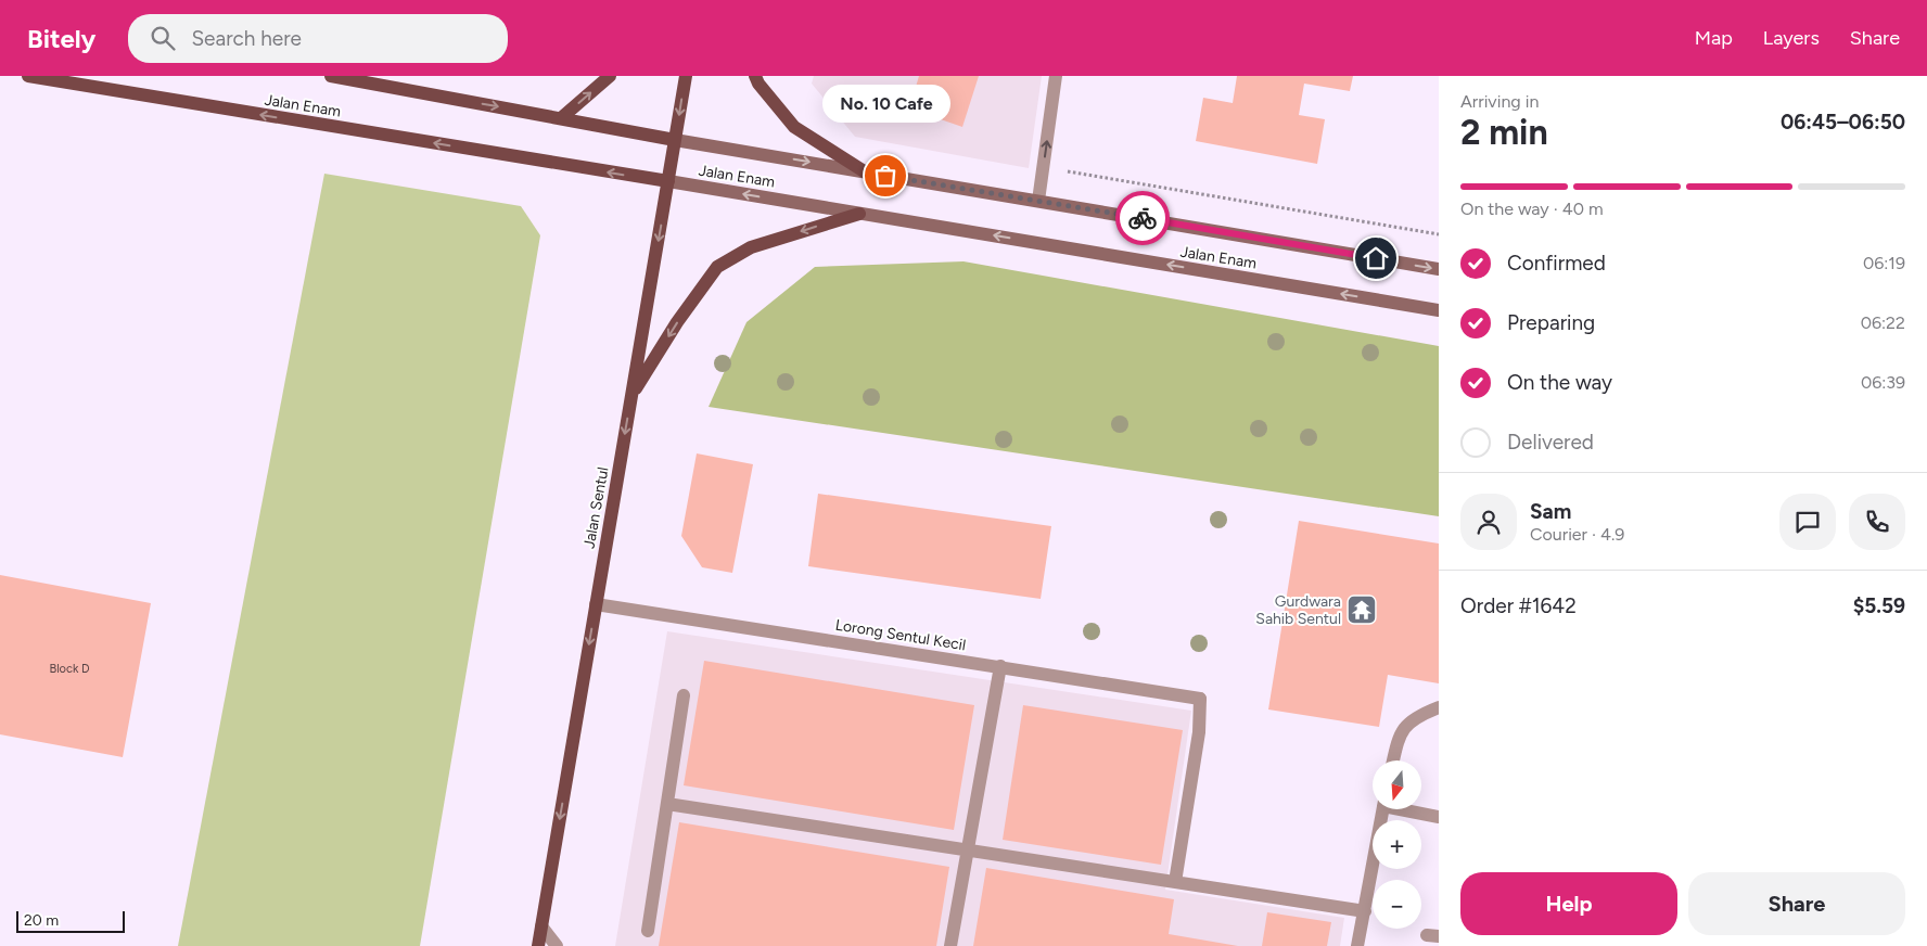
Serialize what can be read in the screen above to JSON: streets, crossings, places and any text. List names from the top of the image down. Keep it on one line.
{"streets":{"main road":["Jalan Enam","Jalan Sentul"],"street":["Lorong Sentul Kecil"]},"crossings":[["Jalan Enam","Jalan Sentul"],["Jalan Sentul","Lorong Sentul Kecil"]],"one_way":["Jalan Sentul"],"places":{"other":["No. 10 Cafe"],"temple":["Gurdwara Sahib Sentul"]},"house_numbers":["Block D"],"scale_bar":"20 m","north":"bottom","page":{"header":"Bitely","search":"Search here","nav":["Map","Layers","Share"],"heading":["2 min","Arriving in","06:45–06:50"],"panel":["Sam","Courier · 4.9","Order #1642","$5.59"],"bubble":"No. 10 Cafe","bar":"On the way · 40 m","list":[["Confirmed","06:19"],["Preparing","06:22"],["On the way","06:39"],"Delivered"],"map_buttons":["+","−"],"buttons":["Help","Share"],"scale":"20 m"}}
